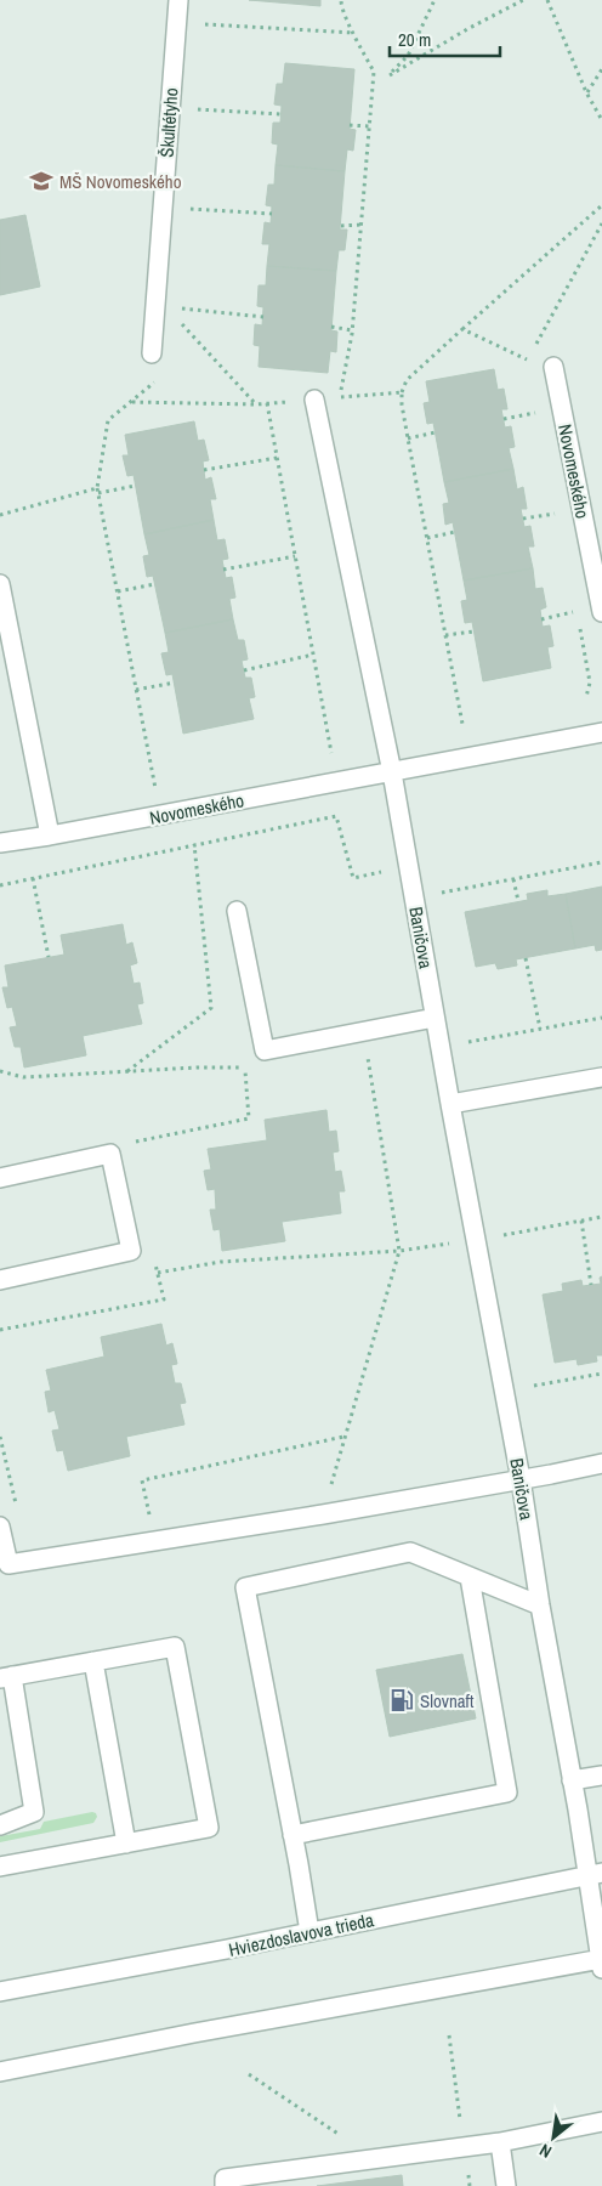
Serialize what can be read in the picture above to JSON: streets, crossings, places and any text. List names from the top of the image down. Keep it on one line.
{"streets":{"street":["Škultétyho","Novomeského","Baničova","Hviezdoslavova trieda"]},"crossings":[["Novomeského","Baničova"],["Baničova","Hviezdoslavova trieda"]],"places":{"school or university":["MŠ Novomeského"],"fuel station":["Slovnaft"]},"scale_bar":"20 m","north":"bottom left"}
